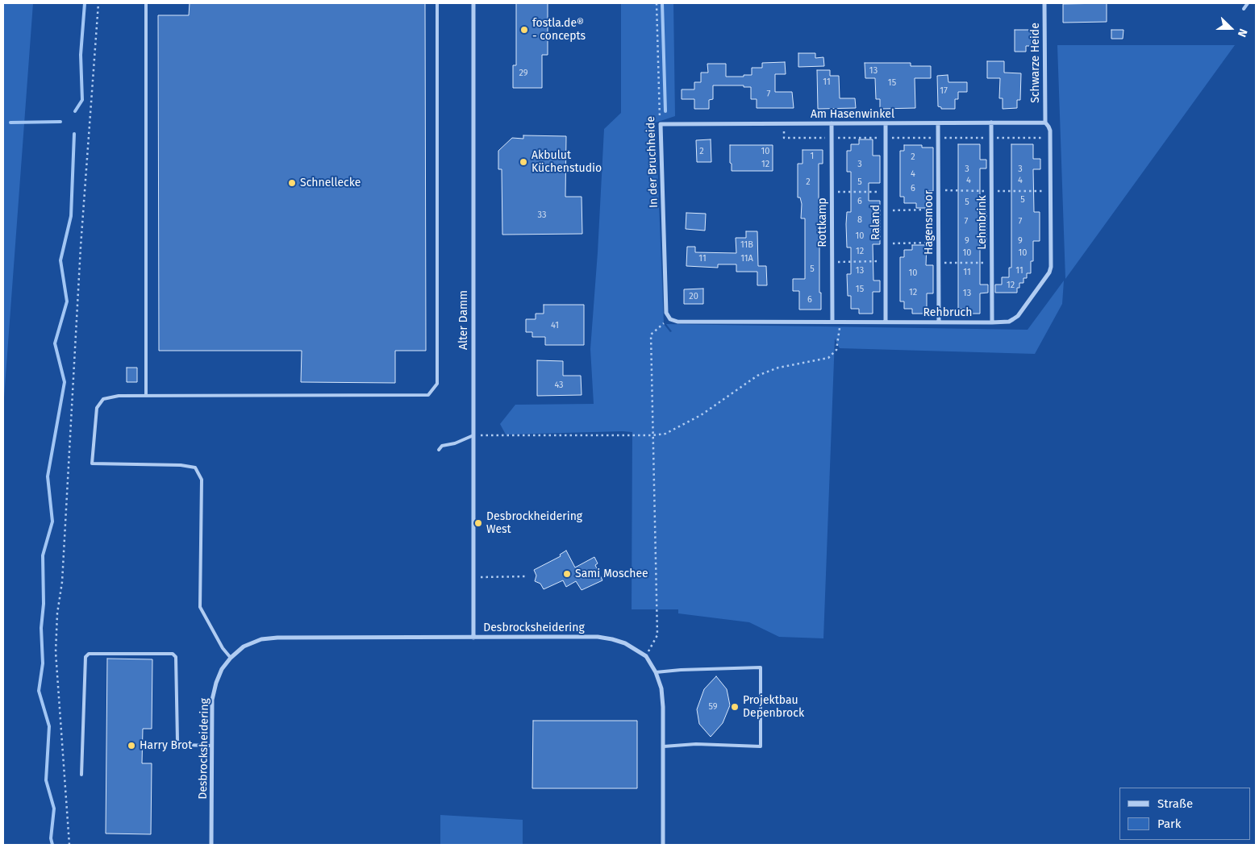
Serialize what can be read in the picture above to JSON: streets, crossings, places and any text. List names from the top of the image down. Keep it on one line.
{"streets":{"street":["Schwarze Heide","Am Hasenwinkel","In der Bruchheide","Rottkamp","Raland","Hagensmoor","Lehmbrink","Rehbruch","Alter Damm","Desbrocksheidering"]},"crossings":[["Schwarze Heide","Am Hasenwinkel"],["Schwarze Heide","Rehbruch"],["Am Hasenwinkel","In der Bruchheide"],["Am Hasenwinkel","Rottkamp"],["Am Hasenwinkel","Raland"],["Am Hasenwinkel","Hagensmoor"],["Am Hasenwinkel","Lehmbrink"],["Am Hasenwinkel","Rehbruch"],["In der Bruchheide","Rehbruch"],["Rottkamp","Rehbruch"],["Raland","Rehbruch"],["Hagensmoor","Rehbruch"],["Lehmbrink","Rehbruch"],["Alter Damm","Desbrocksheidering"]],"places":["fostla.de® - concepts","Akbulut Küchenstudio","Schnellecke","Desbrockheidering West","Sami Moschee","Projektbau Depenbrock","Harry Brot"],"house_numbers":["13","29","11","15","17","7","2","10","1","2","12","3","3","3","4","4","4","2","5","6","5","6","5","33","8","7","7","10","9","9","11B","12","10","10","11","11A","5","13","11","11","10","12","15","12","13","20","6","41","43","59"],"legend":["Straße","Park"],"north":"right"}
